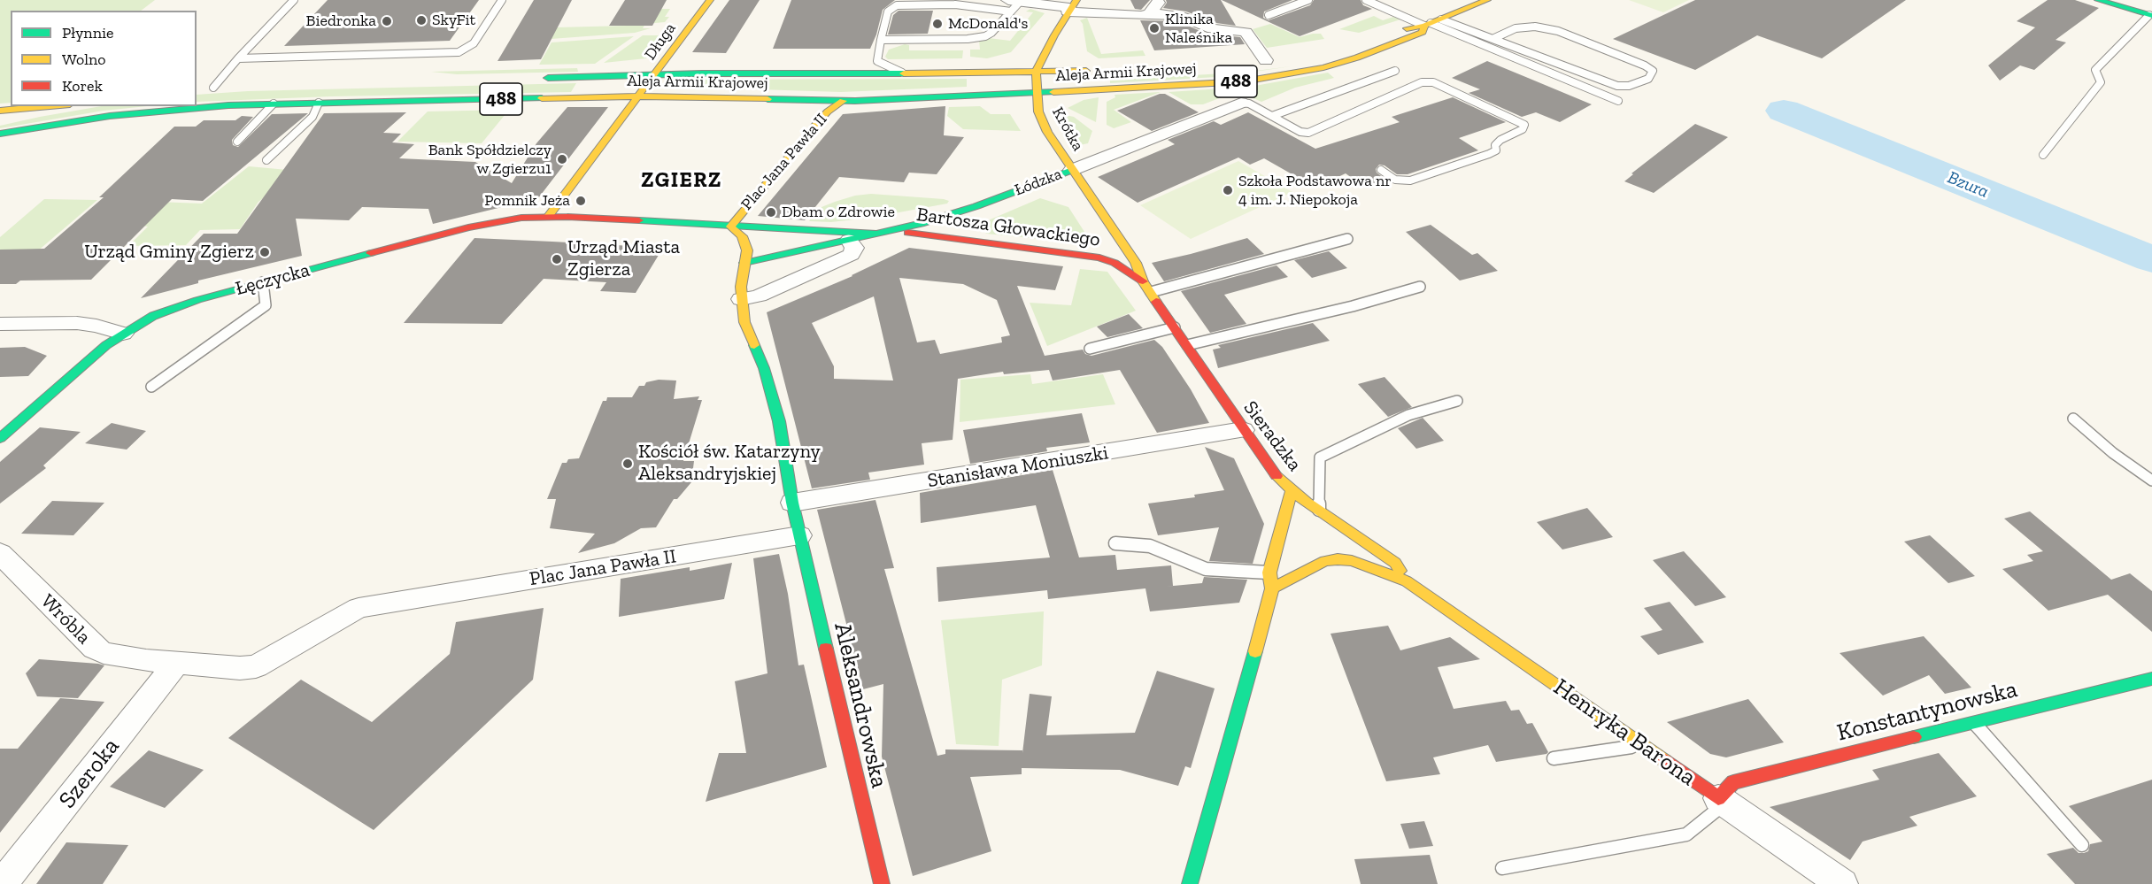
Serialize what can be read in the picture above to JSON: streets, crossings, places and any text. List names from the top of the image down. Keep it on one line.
{"streets":{"main road":["Długa","Aleja Armii Krajowej","488","Krótka","Plac Jana Pawła II","Łódzka","Bartosza Głowackiego","Łęczycka","Sieradzka","Aleksandrowska","Konstantynowska","Henryka Barona"],"street":["Stanisława Moniuszki","Wróbla","Szeroka"]},"crossings":[["Długa","Aleja Armii Krajowej"],["Aleja Armii Krajowej","488"],["Aleja Armii Krajowej","Krótka"],["Aleja Armii Krajowej","Plac Jana Pawła II"],["Krótka","Łódzka"],["Krótka","Sieradzka"],["Plac Jana Pawła II","Łódzka"],["Plac Jana Pawła II","Bartosza Głowackiego"],["Plac Jana Pawła II","Łęczycka"],["Plac Jana Pawła II","Stanisława Moniuszki"],["Plac Jana Pawła II","Wróbla"],["Plac Jana Pawła II","Aleksandrowska"],["Plac Jana Pawła II","Szeroka"],["Łódzka","Bartosza Głowackiego"],["Łódzka","Sieradzka"],["Bartosza Głowackiego","Sieradzka"],["Sieradzka","Stanisława Moniuszki"],["Sieradzka","Henryka Barona"],["Wróbla","Szeroka"],["Konstantynowska","Henryka Barona"]],"districts":["ZGIERZ"],"water":["Bzura"],"places":["SkyFit","Biedronka","McDonald's","Klinika Naleśnika","Bank Spółdzielczy w Zgierzu1","Szkoła Podstawowa nr 4 im. J. Niepokoja","Pomnik Jeża","Dbam o Zdrowie","Urząd Gminy Zgierz","Urząd Miasta Zgierza","Kościół św. Katarzyny Aleksandryjskiej"],"legend":["Płynnie","Wolno","Korek"]}
